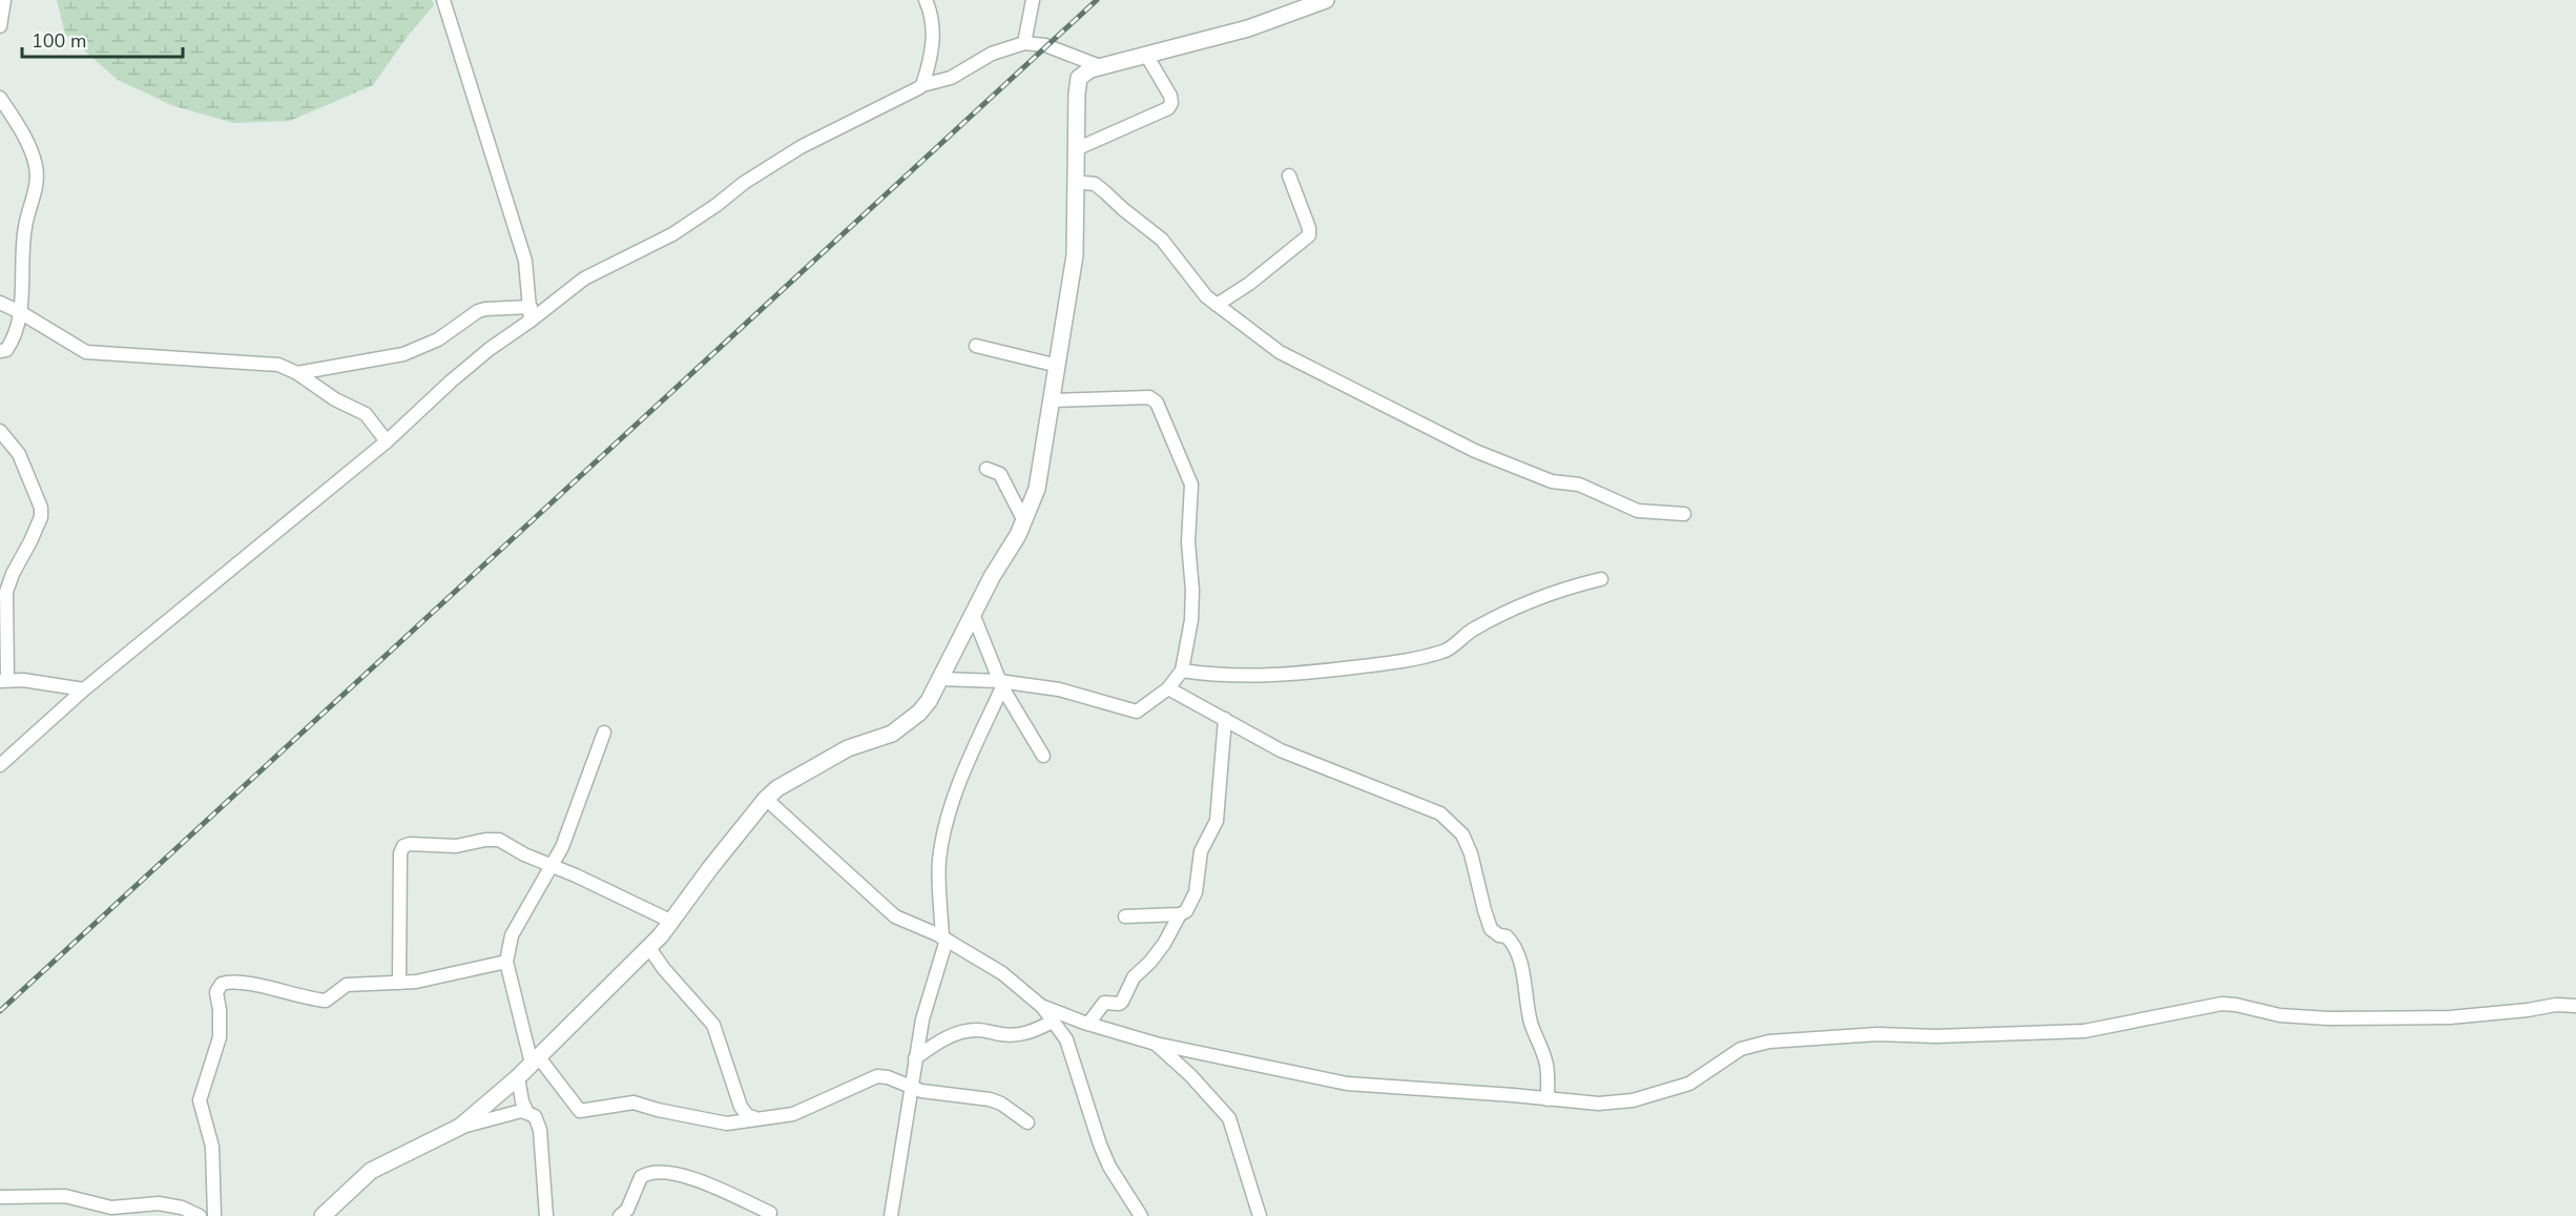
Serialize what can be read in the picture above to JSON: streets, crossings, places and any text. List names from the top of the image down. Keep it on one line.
{"scale_bar":"100 m"}
